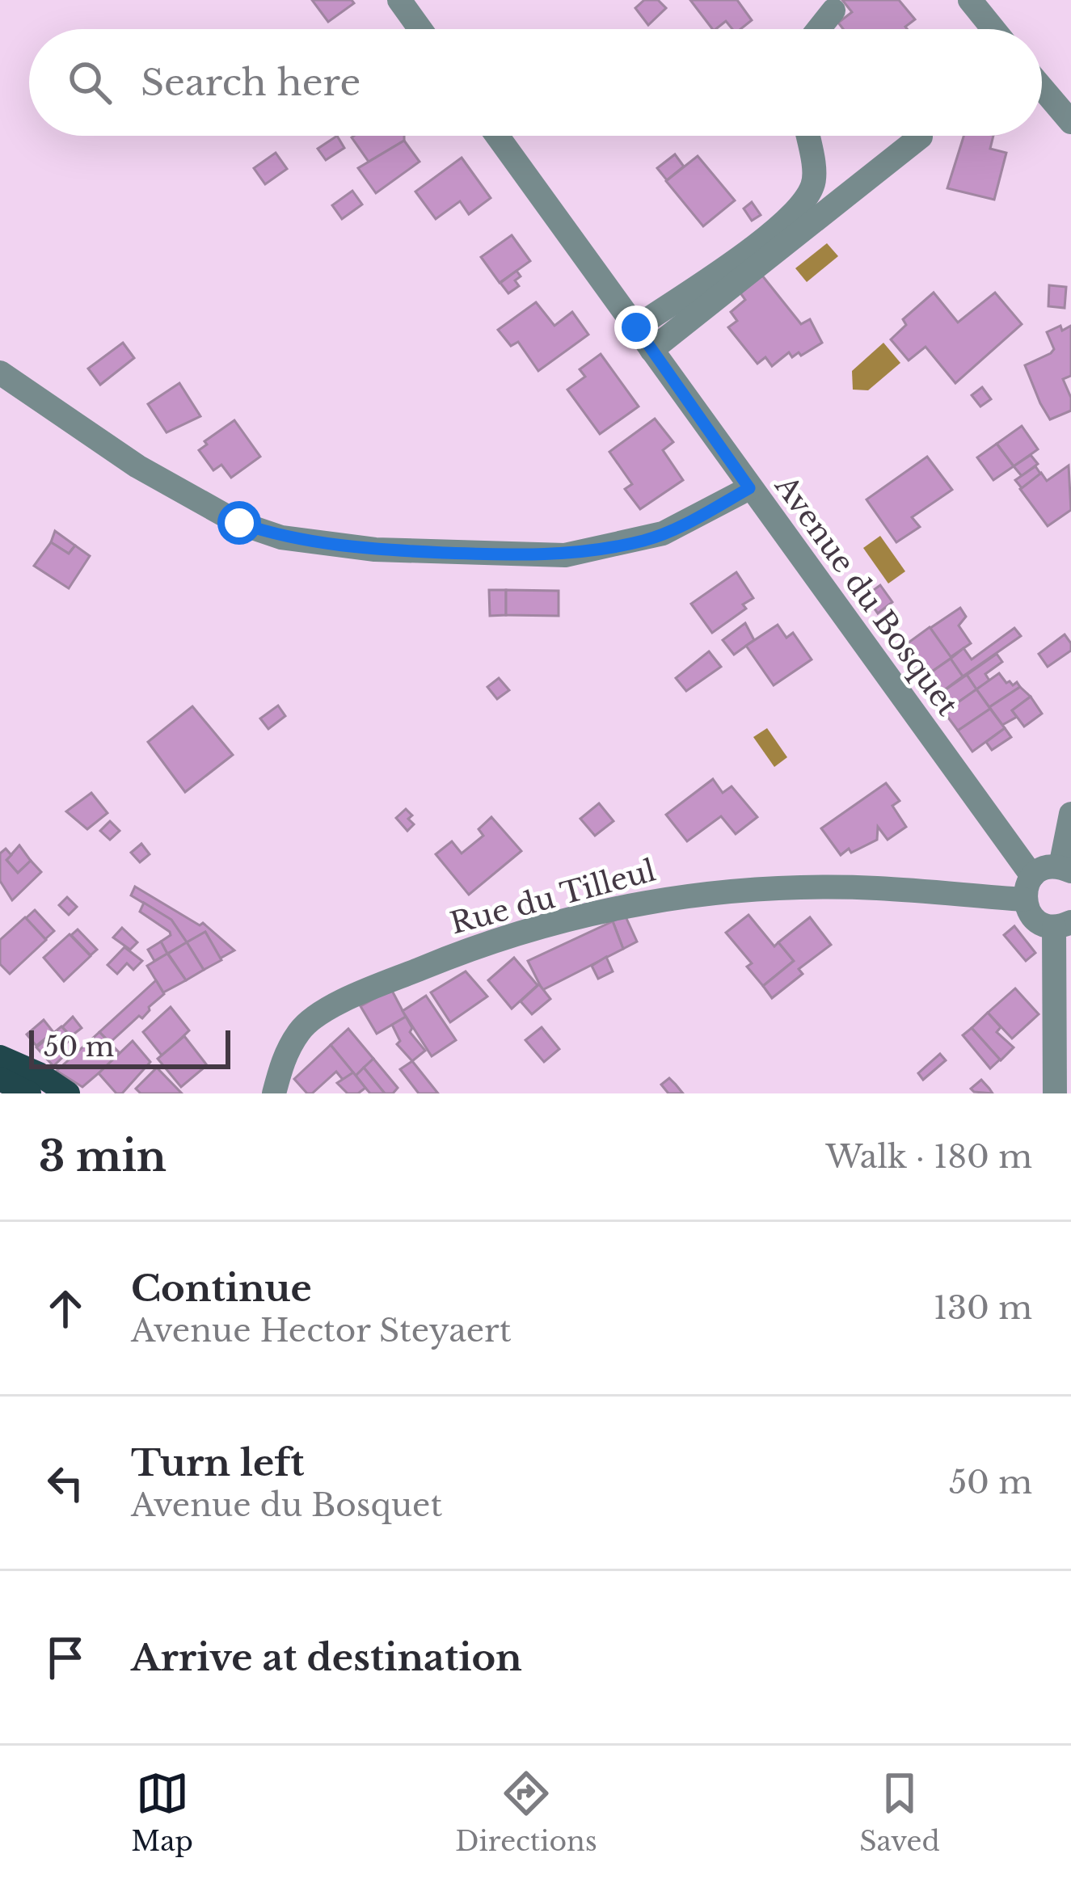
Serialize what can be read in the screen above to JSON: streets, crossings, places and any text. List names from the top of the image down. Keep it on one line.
{"streets":{"street":["Avenue du Bosquet","Rue du Tilleul"]},"crossings":[["Avenue du Bosquet","Rue du Tilleul"]],"scale_bar":"50 m","page":{"search":"Search here","scale":"50 m","heading":["3 min","Walk · 180 m"],"list":[["Continue","Avenue Hector Steyaert","130 m"],["Turn left","Avenue du Bosquet","50 m"],"Arrive at destination"],"nav":["Map","Directions","Saved"]}}
